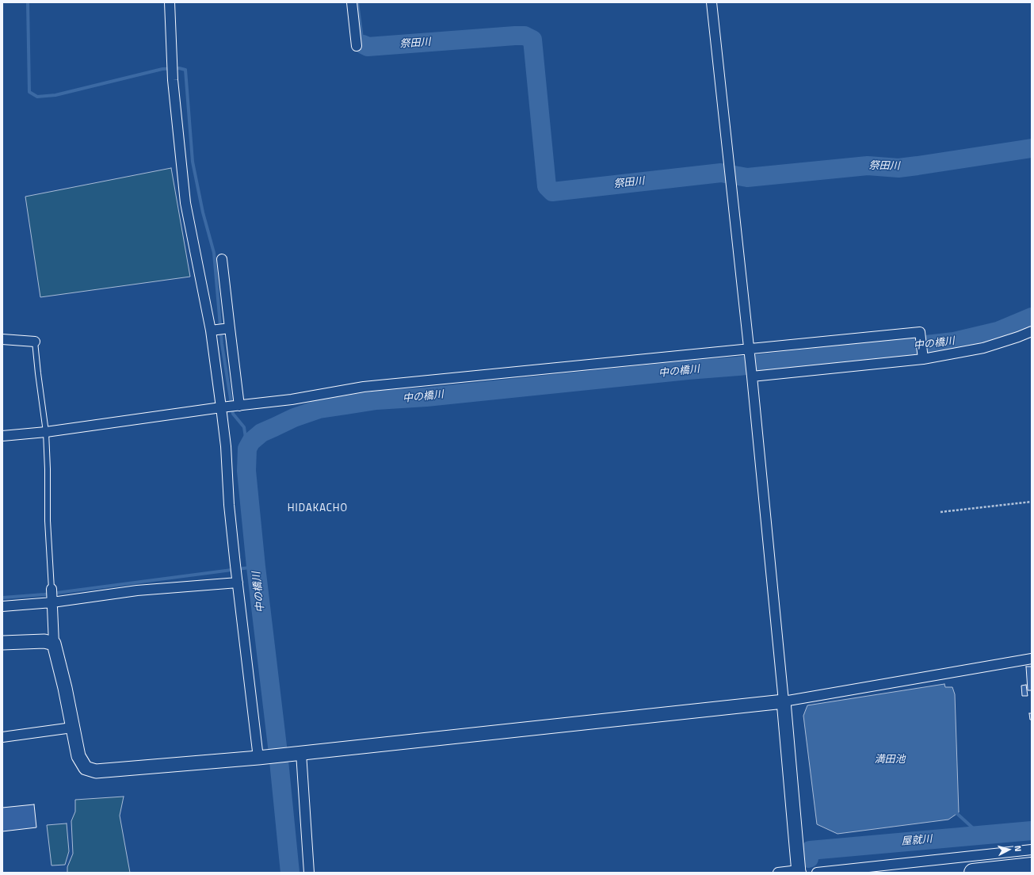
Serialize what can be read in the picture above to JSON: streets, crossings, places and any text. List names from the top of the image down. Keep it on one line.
{"districts":["HIDAKACHO"],"water":["祭田川","中の橋川","満田池","屋就川"],"north":"right"}
